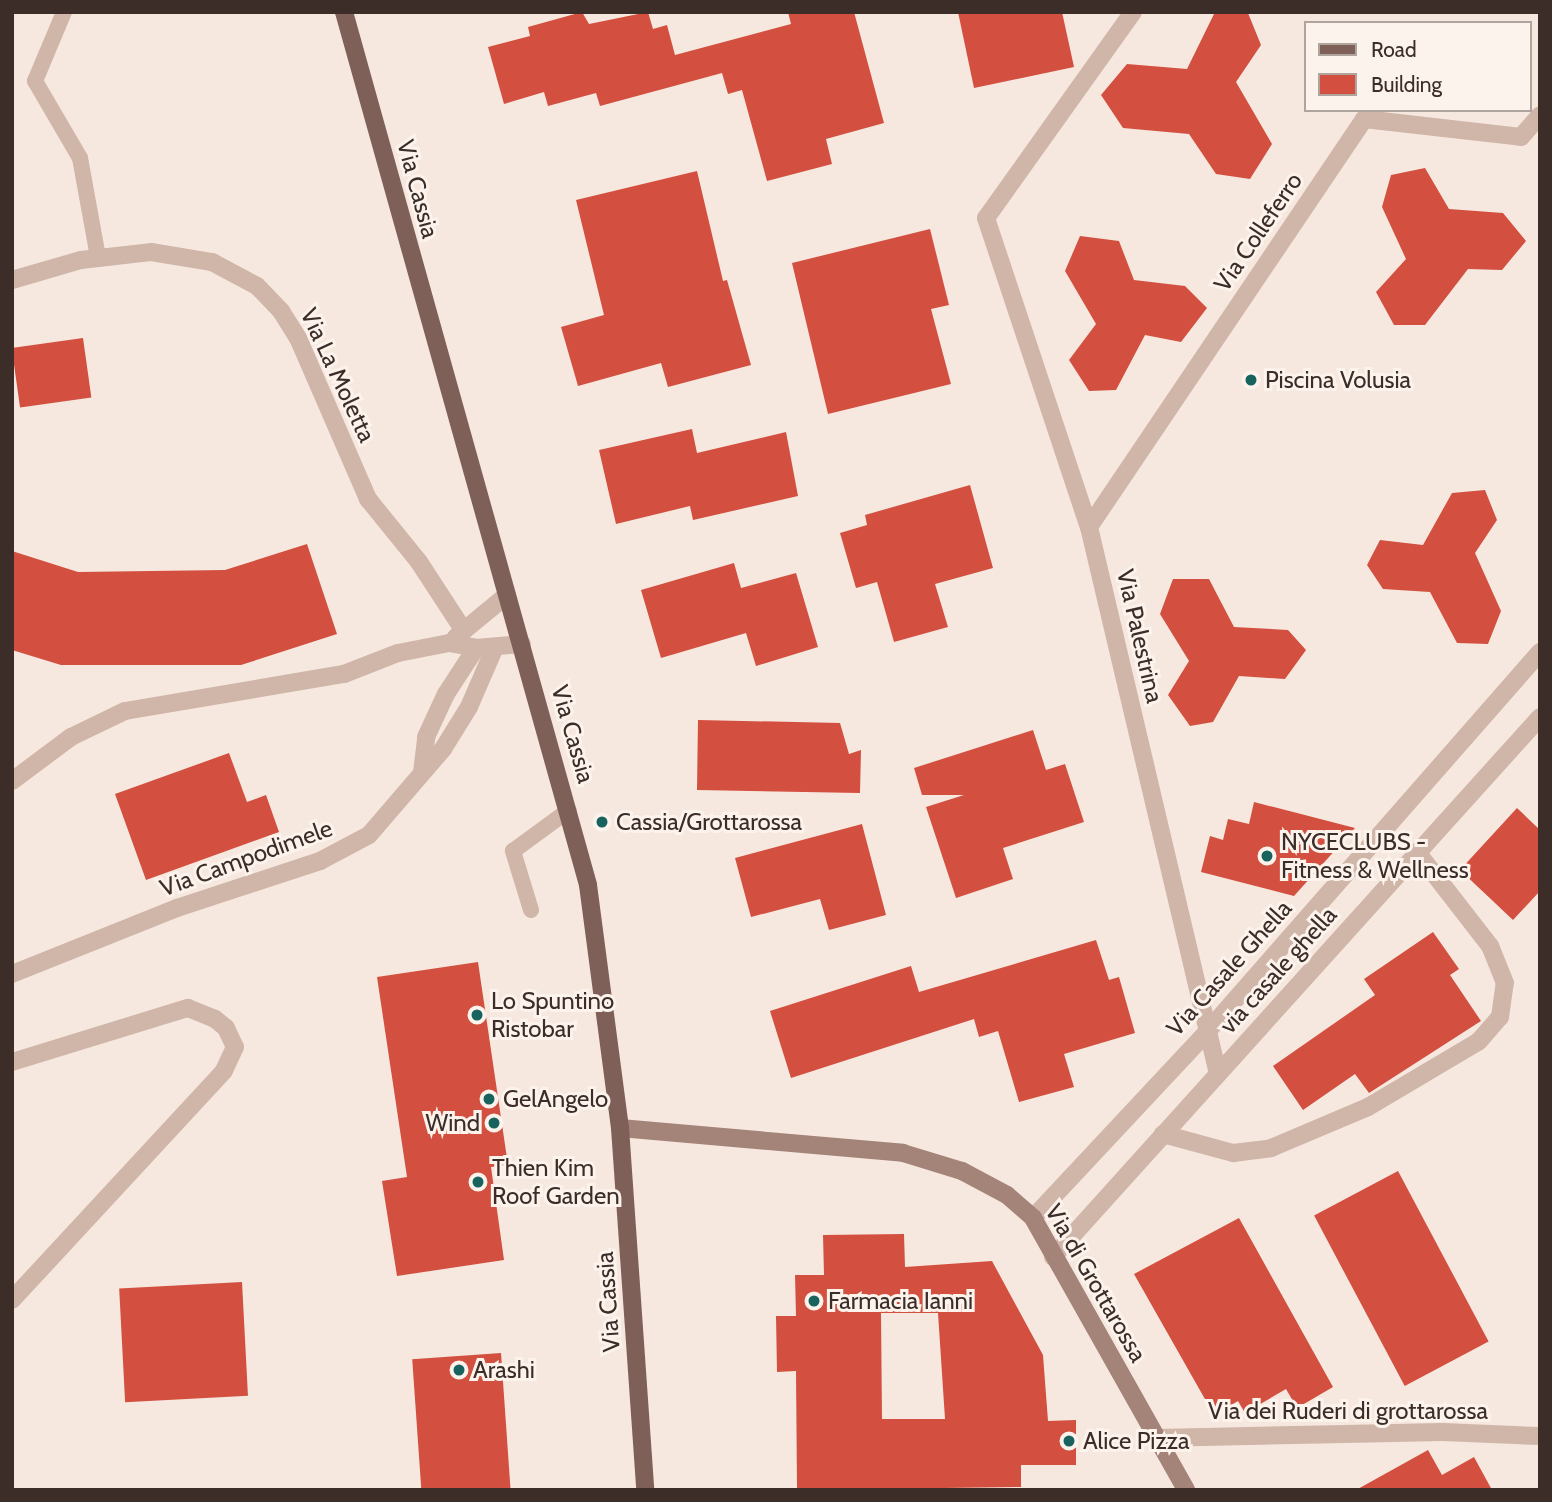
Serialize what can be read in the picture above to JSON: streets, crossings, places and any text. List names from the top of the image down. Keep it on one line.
{"streets":{"main road":["Via Cassia"],"street":["Via Colleferro","Via La Moletta","Via Palestrina","Via Campodimele","Via Casale Ghella","via casale ghella","Via di Grottarossa","Via dei Ruderi di grottarossa"]},"crossings":[["Via Cassia","Via di Grottarossa"],["Via Colleferro","Via Palestrina"],["Via Palestrina","Via Casale Ghella"],["Via Palestrina","via casale ghella"],["Via Casale Ghella","Via di Grottarossa"],["via casale ghella","Via di Grottarossa"],["Via di Grottarossa","Via dei Ruderi di grottarossa"]],"places":["Piscina Volusia","Cassia/Grottarossa","NYCECLUBS - Fitness & Wellness","Lo Spuntino Ristobar","GelAngelo","Wind","Thien Kim Roof Garden","Farmacia Ianni","Arashi","Alice Pizza"],"legend":["Road","Building"]}
